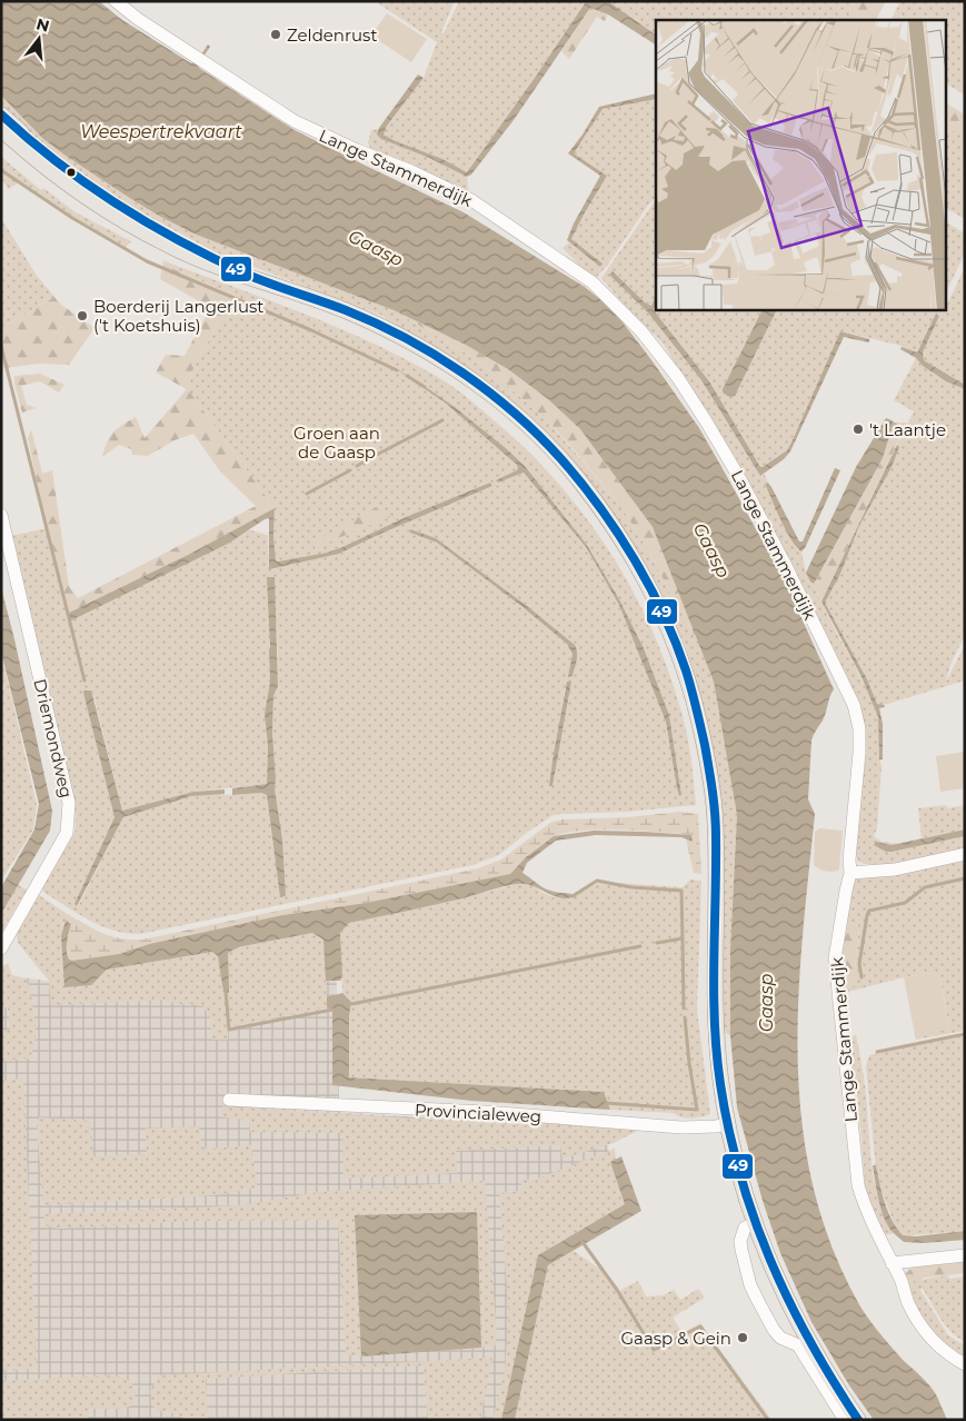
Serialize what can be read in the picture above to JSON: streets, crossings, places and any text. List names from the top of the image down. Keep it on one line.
{"streets":{"street":["Lange Stammerdijk","Driemondweg","Provincialeweg"]},"water":["Weespertrekvaart","Gaasp"],"parks":["Groen aan de Gaasp"],"places":["Zeldenrust","Boerderij Langerlust ('t Koetshuis)","'t Laantje","Gaasp & Gein"],"lines":["transit line 49"],"north":"top"}
